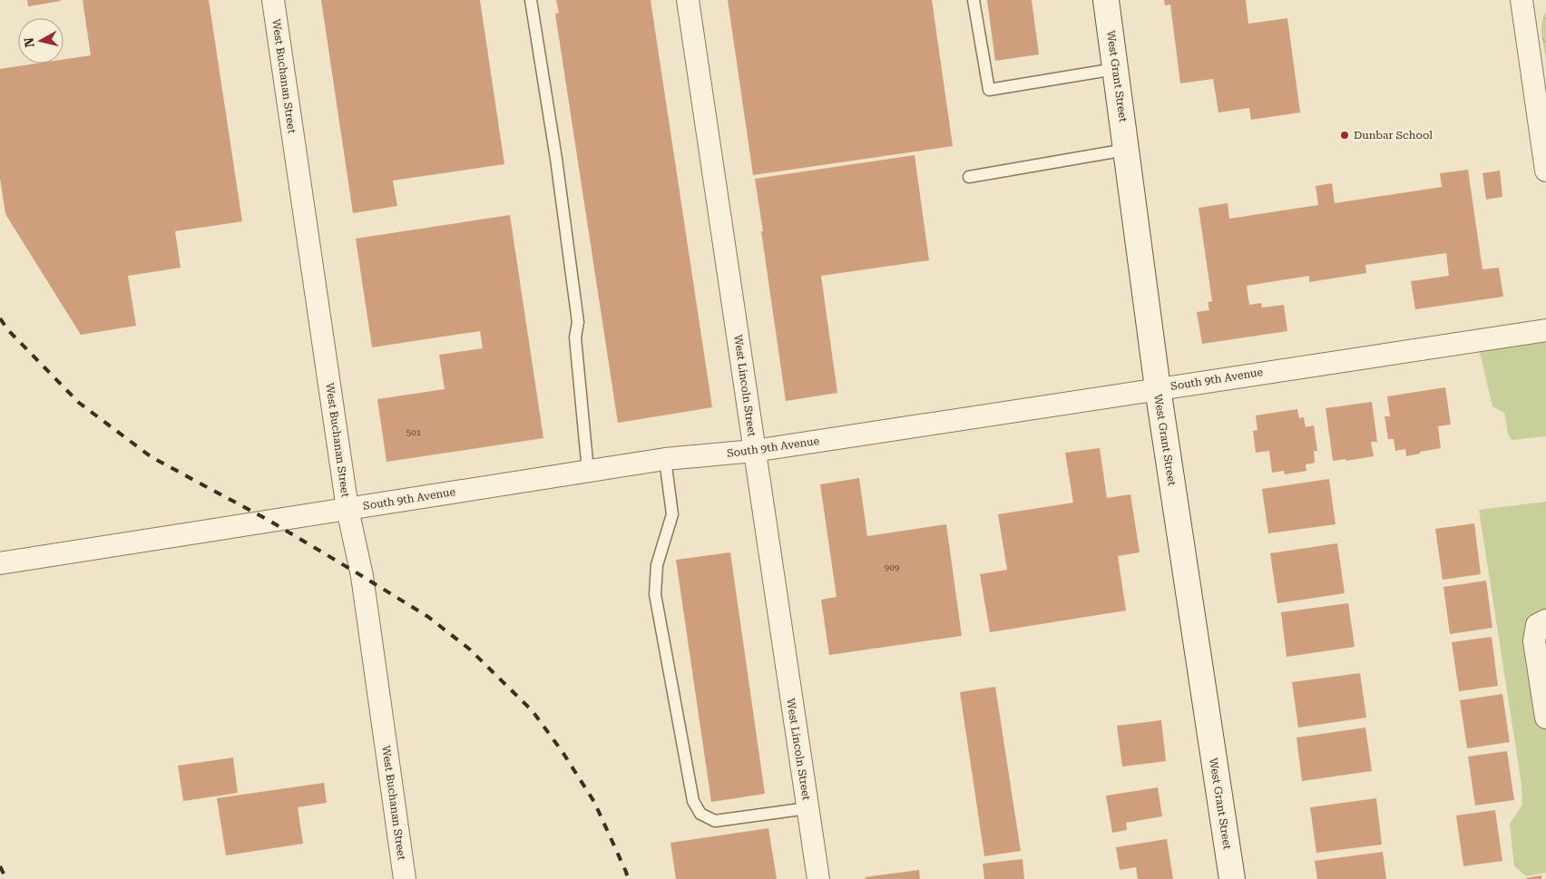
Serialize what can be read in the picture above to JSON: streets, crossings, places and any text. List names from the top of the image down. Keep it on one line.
{"streets":{"main road":["West Grant Street"],"street":["West Buchanan Street","South 9th Avenue","West Lincoln Street"]},"crossings":[["West Buchanan Street","South 9th Avenue"],["West Grant Street","South 9th Avenue"],["South 9th Avenue","West Lincoln Street"]],"places":["Dunbar School"],"house_numbers":["501","909"],"north":"left"}
